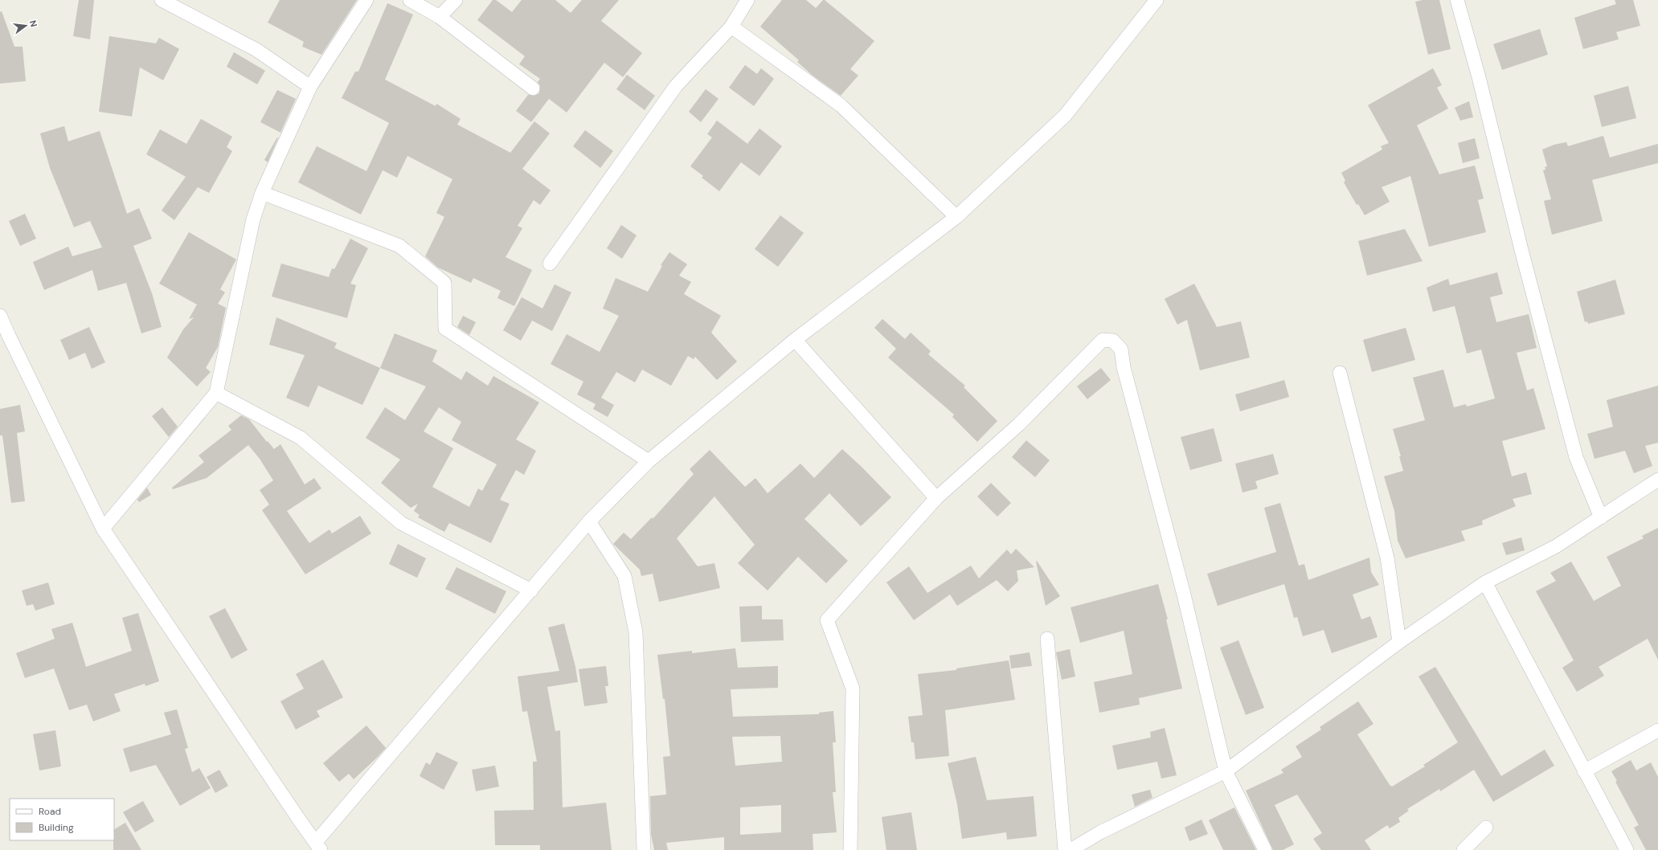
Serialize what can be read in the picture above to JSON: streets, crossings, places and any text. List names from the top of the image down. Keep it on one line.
{"legend":["Road","Building"],"north":"right"}
